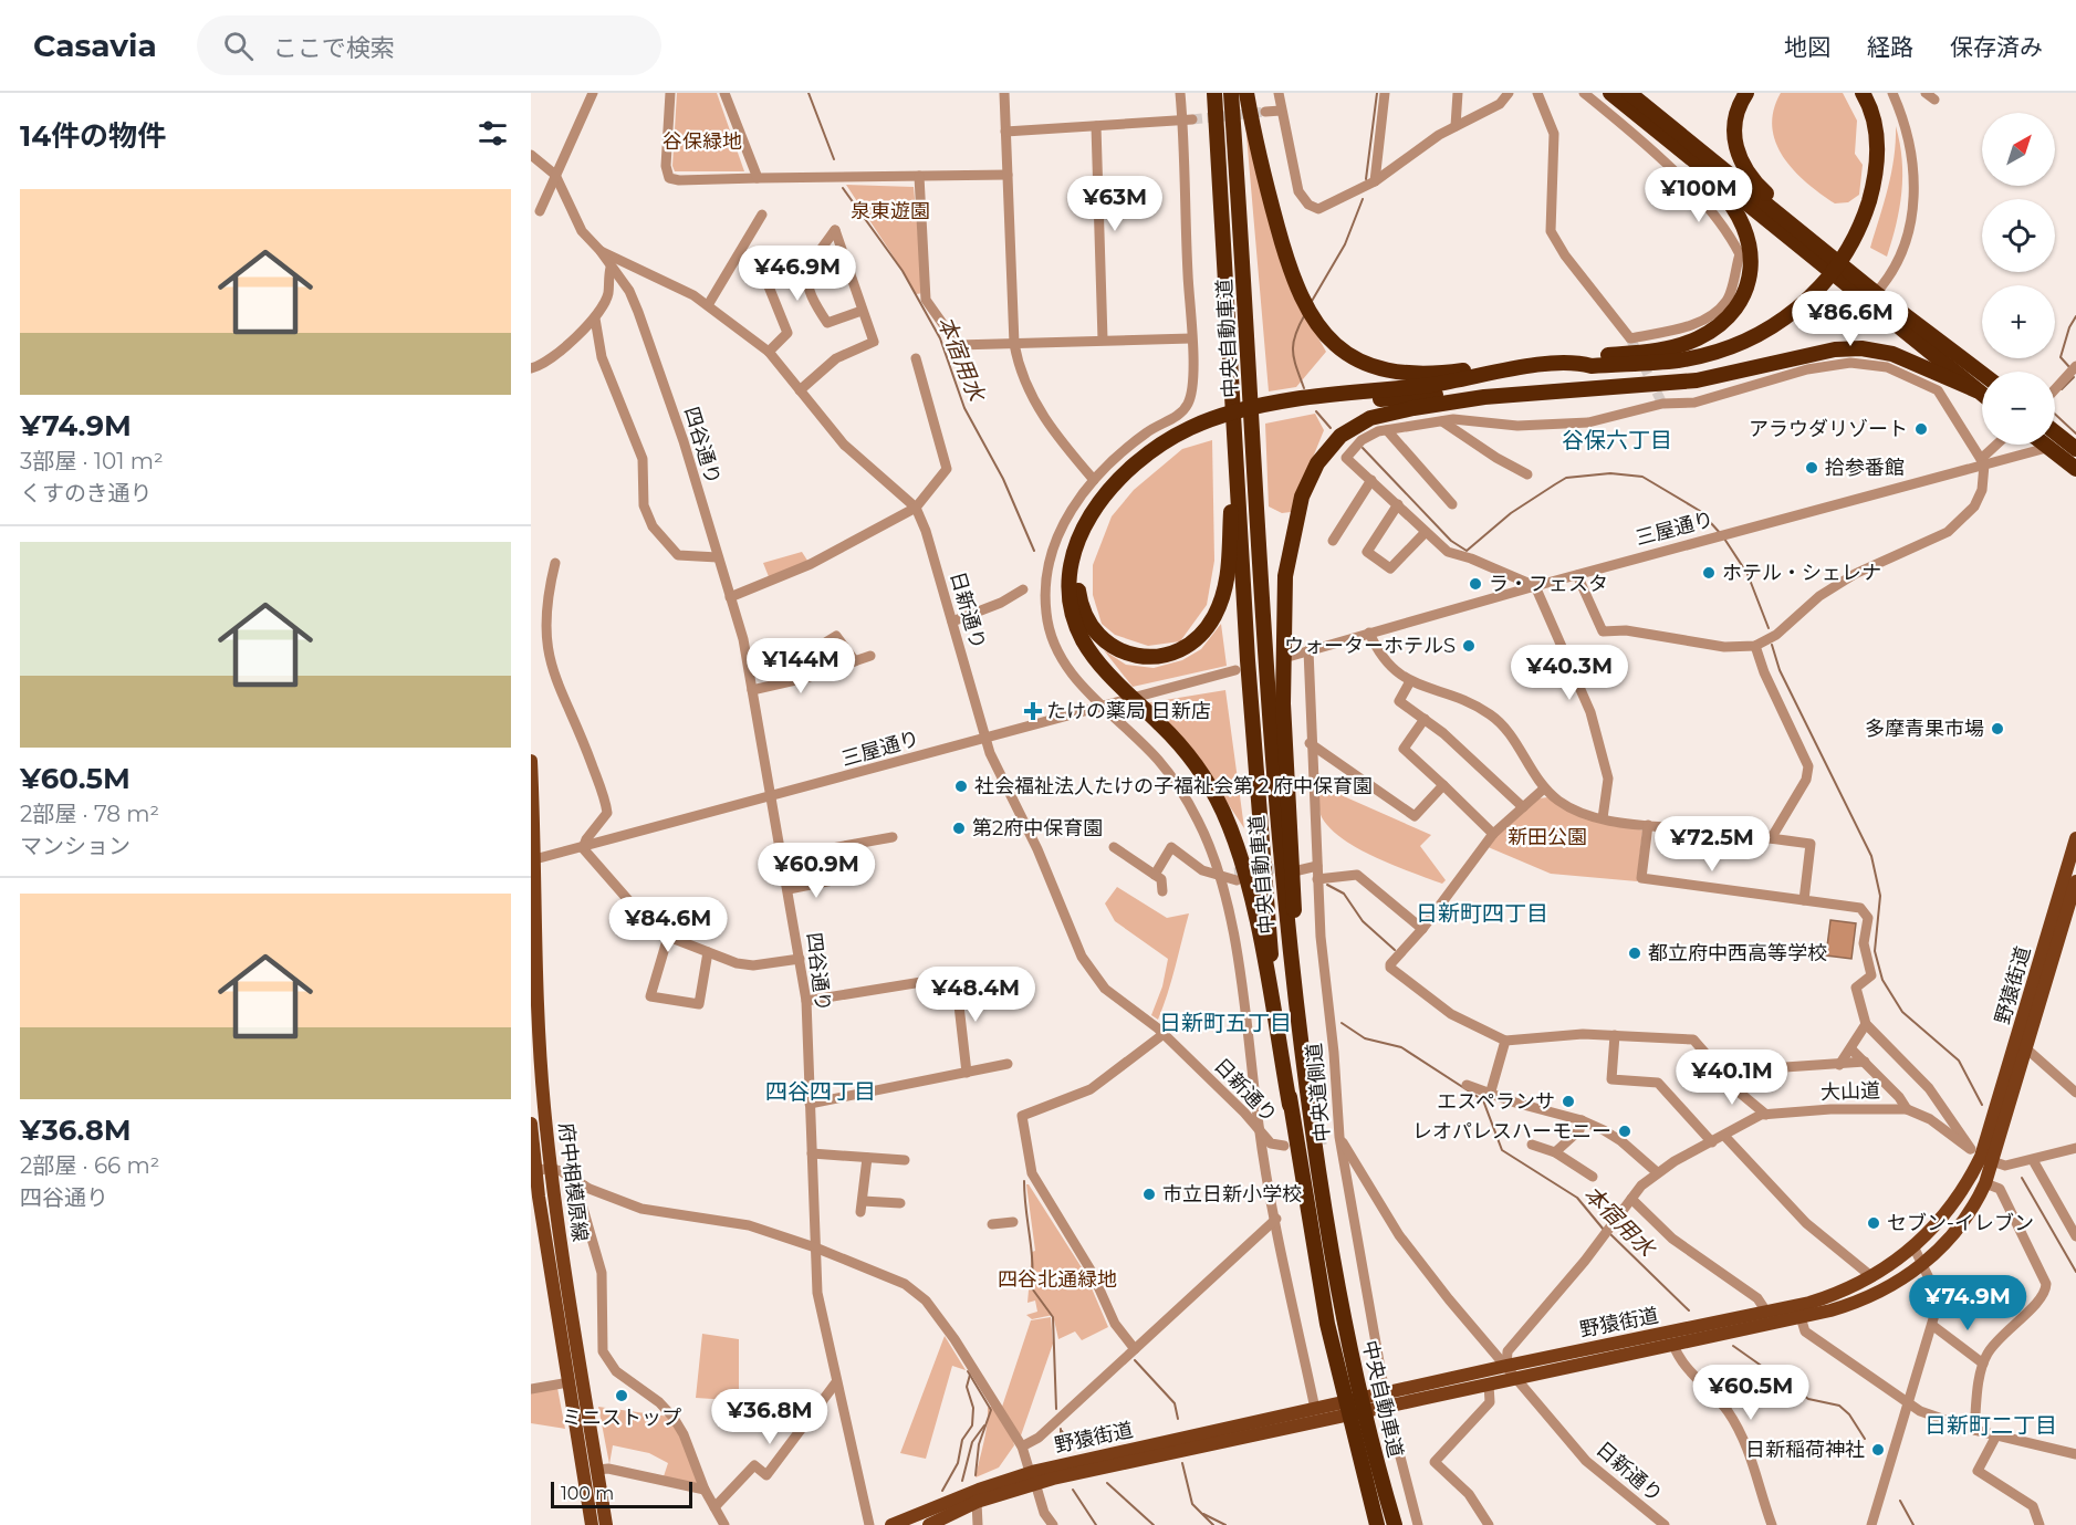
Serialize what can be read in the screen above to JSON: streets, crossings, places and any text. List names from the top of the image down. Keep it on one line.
{"streets":{"highway":["中央自動車道"],"main road":["野猿街道","府中相模原線"],"street":["四谷通り","三屋通り","日新通り","大山道","中央道側道"]},"crossings":[["四谷通り","三屋通り"],["四谷通り","日新通り"],["三屋通り","日新通り"],["三屋通り","中央道側道"],["三屋通り","府中相模原線"],["日新通り","野猿街道"],["日新通り","大山道"],["日新通り","中央道側道"],["野猿街道","大山道"],["野猿街道","中央道側道"]],"districts":["谷保六丁目","日新町四丁目","日新町五丁目","四谷四丁目","日新町二丁目"],"water":["本宿用水"],"parks":["谷保緑地","泉東遊園","新田公園","四谷北通緑地"],"places":{"other":["アラウダリゾート","拾参番館","ホテル・シェレナ","ラ・フェスタ","ウォーターホテルS","多摩青果市場","社会福祉法人たけの子福祉会第２府中保育園","第2府中保育園","都立府中西高等学校","エスペランサ","レオパレスハーモニー","市立日新小学校","セブン-イレブン","ミニストップ","日新稲荷神社"],"health":["たけの薬局 日新店"]},"scale_bar":"100 m","north":"top right","page":{"header":"Casavia","search":"ここで検索","nav":["地図","経路","保存済み"],"heading":"14件の物件","map_buttons":["+","−"],"price":["¥100M","¥63M","¥46.9M","¥86.6M","¥144M","¥40.3M","¥72.5M","¥60.9M","¥84.6M","¥48.4M","¥40.1M","¥74.9M","¥60.5M","¥36.8M"],"list":[{"name":"¥74.9M","note":"3部屋 · 101 m² · くすのき通り"},{"name":"¥60.5M","note":"2部屋 · 78 m² · マンション"},{"name":"¥36.8M","note":"2部屋 · 66 m² · 四谷通り"}],"scale":"100 m"}}
